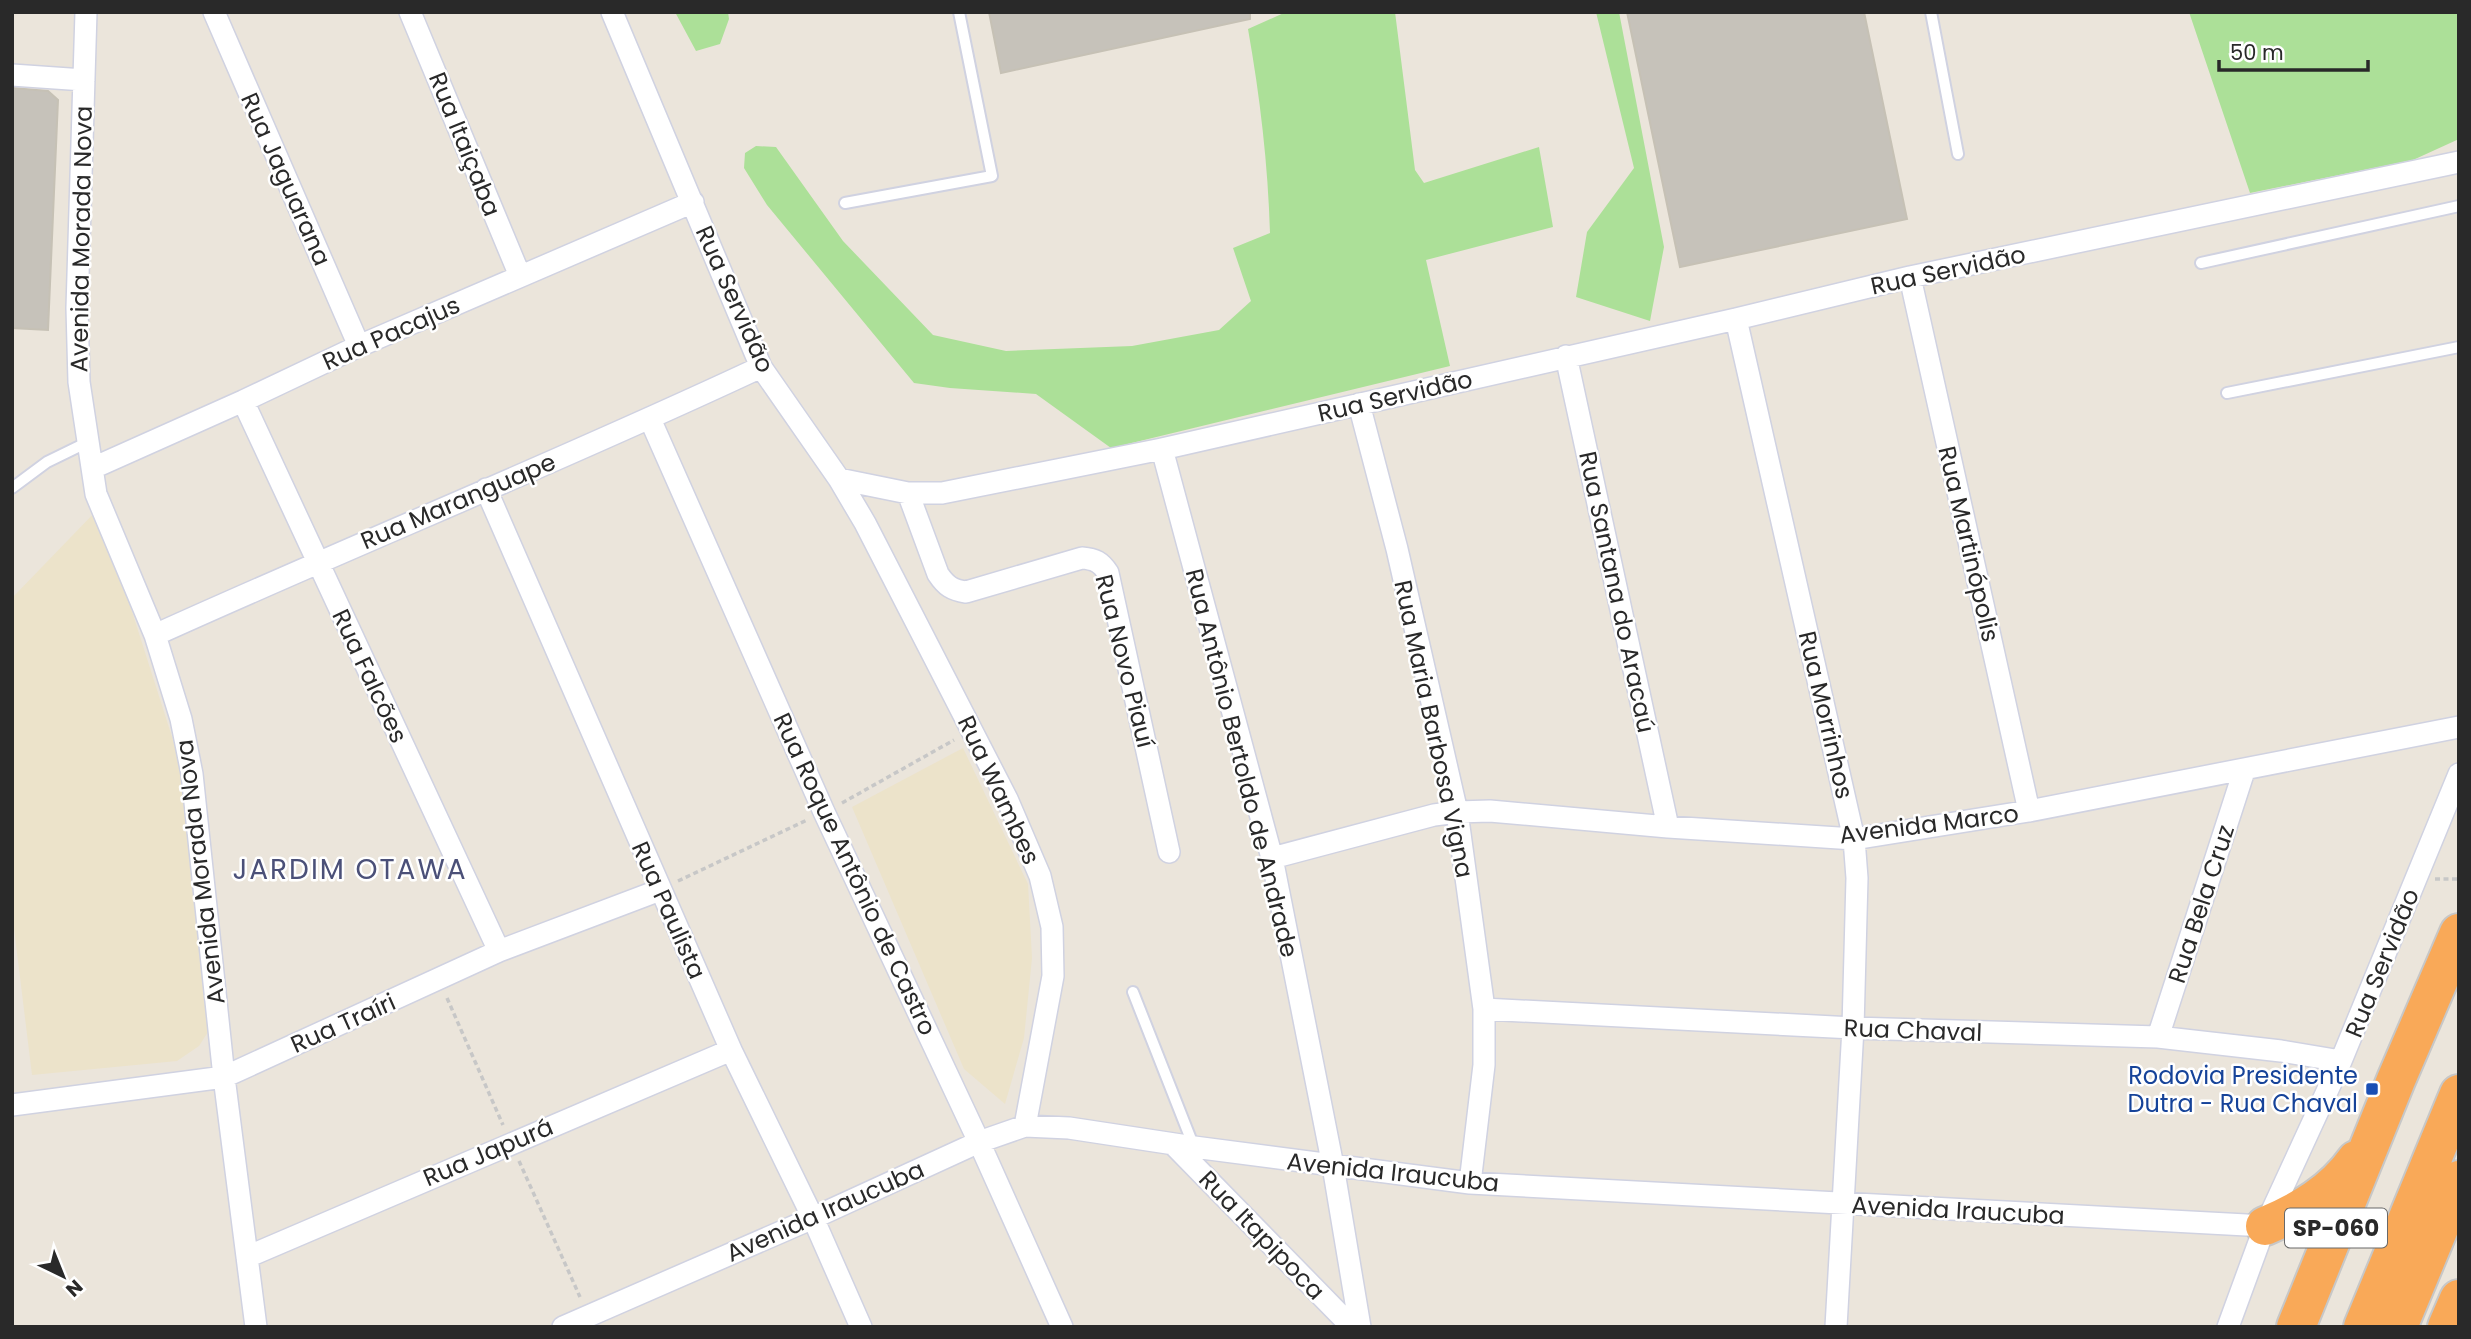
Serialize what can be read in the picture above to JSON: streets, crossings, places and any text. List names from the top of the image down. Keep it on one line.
{"streets":{"highway":["SP-060"],"street":["Rua Itaiçaba","Rua Jaguarana","Avenida Morada Nova","Rua Servidão","Rua Pacajus","Rua Maranguape","Rua Martinópolis","Rua Santana do Aracaú","Rua Novo Piauí","Rua Falcões","Rua Morrinhos","Rua Maria Barbosa Vigna","Rua Antônio Bertoldo de Andrade","Rua Wambes","Avenida Marco","Rua Roque Antônio de Castro","Rua Bela Cruz","Rua Paulista","Rua Traíri","Rua Chaval","Rua Japurá","Avenida Iraucuba","Rua Itapipoca"]},"crossings":[["Rua Itaiçaba","Rua Pacajus"],["Rua Jaguarana","Rua Pacajus"],["Avenida Morada Nova","Rua Pacajus"],["Avenida Morada Nova","Rua Maranguape"],["Avenida Morada Nova","Rua Traíri"],["Avenida Morada Nova","Rua Japurá"],["Rua Servidão","Rua Pacajus"],["Rua Servidão","Rua Maranguape"],["Rua Servidão","Rua Martinópolis"],["Rua Servidão","Rua Santana do Aracaú"],["Rua Servidão","Rua Novo Piauí"],["Rua Servidão","Rua Morrinhos"],["Rua Servidão","Rua Maria Barbosa Vigna"],["Rua Servidão","Rua Antônio Bertoldo de Andrade"],["Rua Servidão","Rua Wambes"],["Rua Servidão","Rua Chaval"],["Rua Servidão","Avenida Iraucuba"],["Rua Pacajus","Rua Falcões"],["Rua Maranguape","Rua Falcões"],["Rua Maranguape","Rua Roque Antônio de Castro"],["Rua Maranguape","Rua Paulista"],["Rua Martinópolis","Avenida Marco"],["Rua Santana do Aracaú","Avenida Marco"],["Rua Falcões","Rua Traíri"],["Rua Morrinhos","Avenida Marco"],["Rua Morrinhos","Rua Chaval"],["Rua Morrinhos","Avenida Iraucuba"],["Rua Maria Barbosa Vigna","Avenida Marco"],["Rua Maria Barbosa Vigna","Rua Chaval"],["Rua Maria Barbosa Vigna","Avenida Iraucuba"],["Rua Antônio Bertoldo de Andrade","Avenida Marco"],["Rua Antônio Bertoldo de Andrade","Avenida Iraucuba"],["Rua Wambes","Avenida Iraucuba"],["Avenida Marco","Rua Bela Cruz"],["Rua Roque Antônio de Castro","Avenida Iraucuba"],["Rua Bela Cruz","Rua Chaval"],["Rua Paulista","Rua Traíri"],["Rua Paulista","Rua Japurá"],["Rua Paulista","Avenida Iraucuba"],["Avenida Iraucuba","Rua Itapipoca"]],"districts":["JARDIM OTAWA"],"places":{"transit":["Rodovia Presidente Dutra - Rua Chaval"]},"scale_bar":"50 m","north":"bottom right"}
